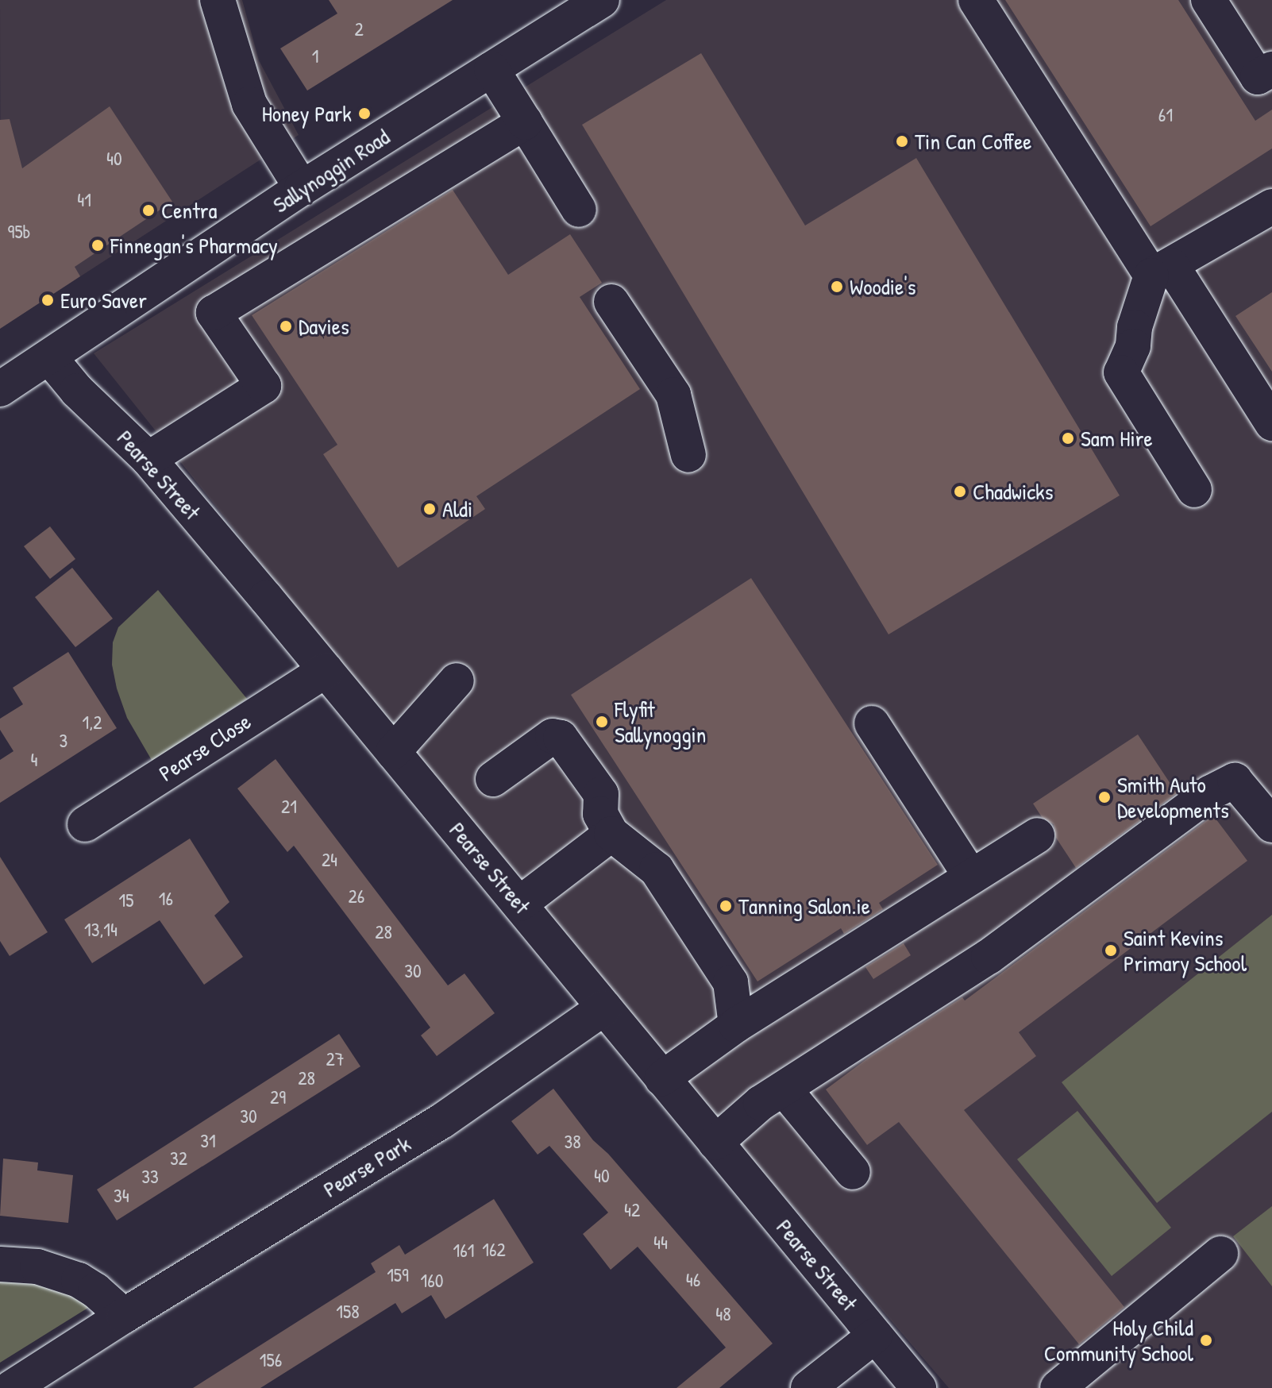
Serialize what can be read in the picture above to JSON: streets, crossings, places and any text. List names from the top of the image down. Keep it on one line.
{"streets":{"street":["Sallynoggin Road","Pearse Street","Pearse Close","Pearse Park"]},"crossings":[["Sallynoggin Road","Pearse Street"],["Pearse Street","Pearse Close"],["Pearse Street","Pearse Park"]],"places":["Honey Park","Tin Can Coffee","Centra","Finnegan's Pharmacy","Woodie's","Euro Saver","Davies","Sam Hire","Chadwicks","Aldi","Flyfit Sallynoggin","Smith Auto Developments","Tanning Salon.ie","Saint Kevins Primary School","Holy Child Community School"],"house_numbers":["2","1","61","40","41","95b","1,2","3","4","21","24","26","16","15","13,14","28","30","27","28","29","30","31","38","32","40","33","34","42","44","162","161","159","46","160","158","48","156"]}
